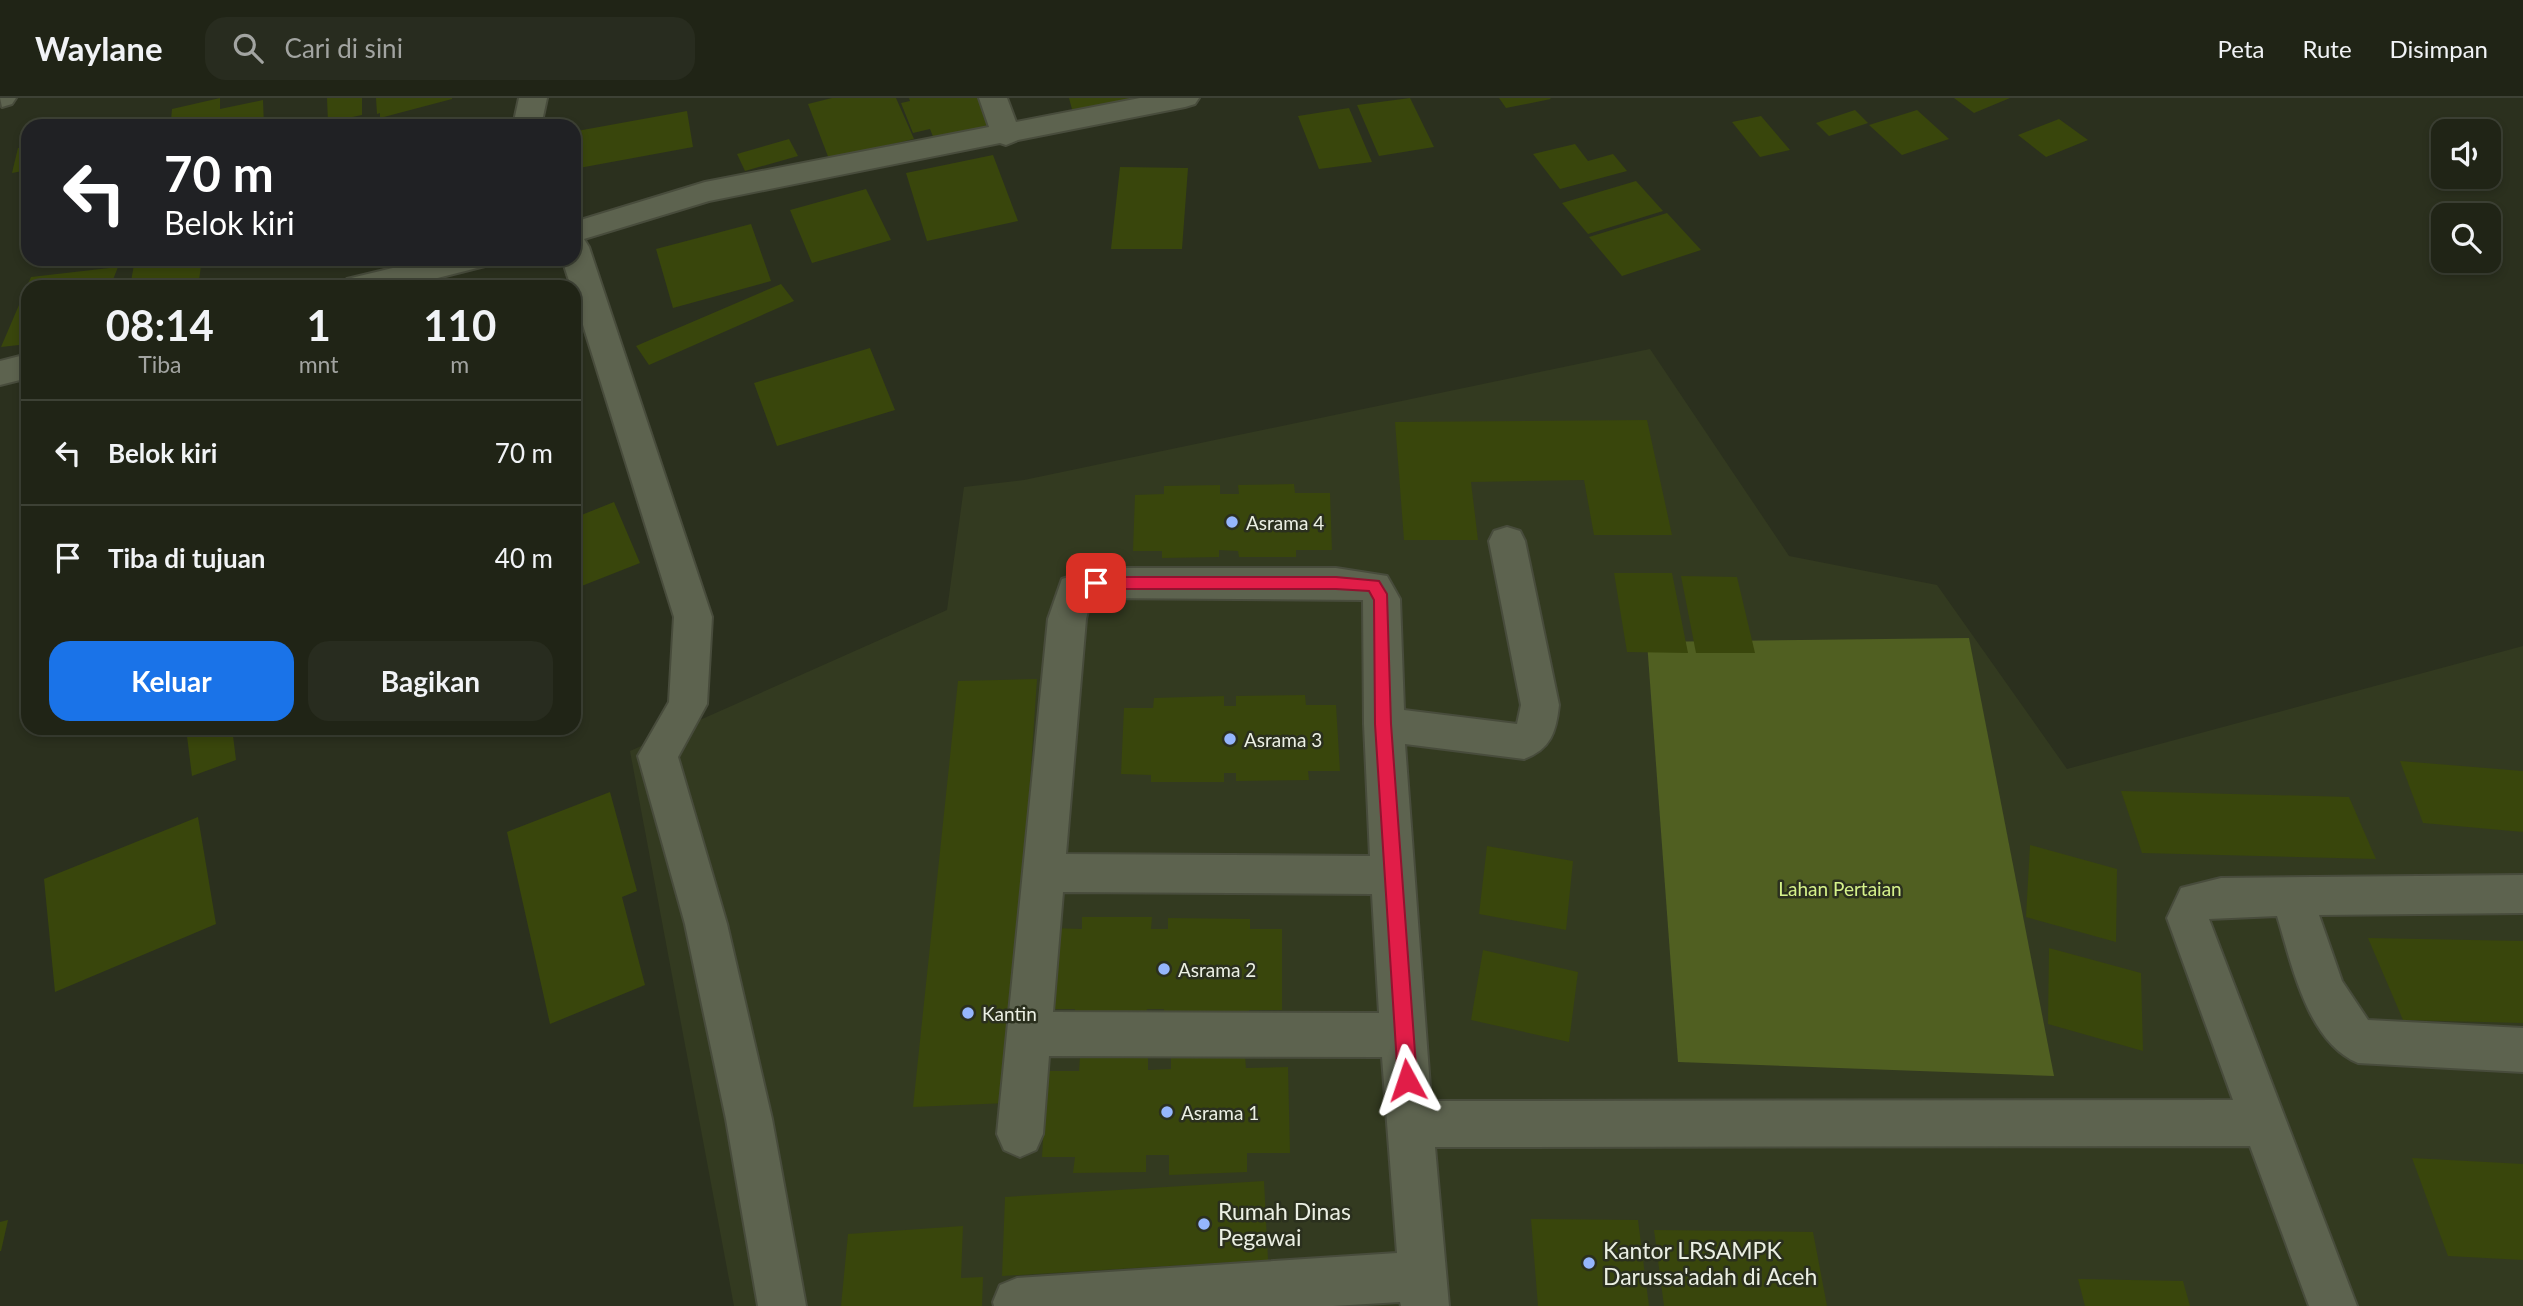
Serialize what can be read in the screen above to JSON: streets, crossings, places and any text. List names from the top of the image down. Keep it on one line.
{"parks":["Lahan Pertaian"],"places":["Asrama 4","Asrama 3","Asrama 2","Kantin","Asrama 1","Rumah Dinas Pegawai","Kantor LRSAMPK Darussa'adah di Aceh"],"page":{"header":"Waylane","search":"Cari di sini","nav":["Peta","Rute","Disimpan"],"turn":["70 m","Belok kiri"],"eta":["08:14","Tiba","1","mnt","110","m"],"list":[{"name":"Belok kiri","value":"70 m"},{"name":"Tiba di tujuan","value":"40 m"}],"buttons":["Keluar","Bagikan"]}}
